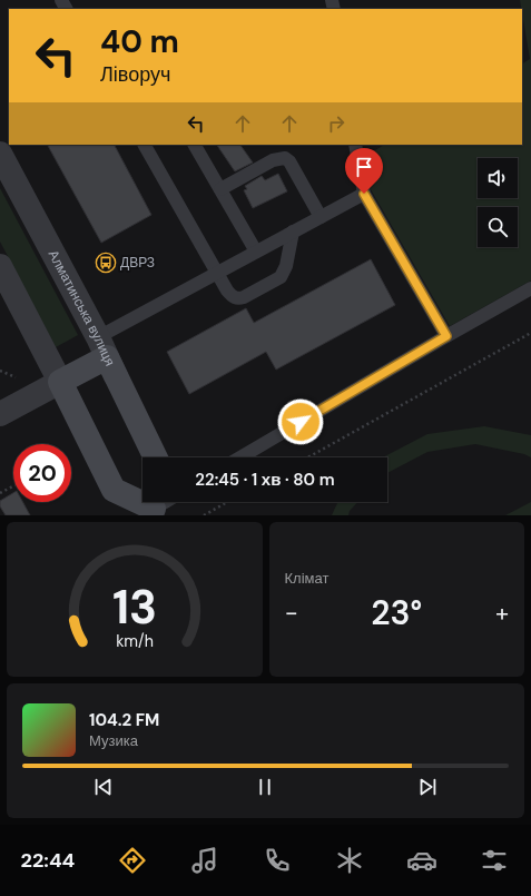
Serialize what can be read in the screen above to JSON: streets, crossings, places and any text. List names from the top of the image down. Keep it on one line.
{"streets":{"street":["Алматинська вулиця"]},"places":{"bus stop":["ДВРЗ"]},"page":{"turn":["40 m","Ліворуч"],"limit":"20","trip":"22:45 · 1 хв · 80 m","tile":"Клімат","heat":["−","23°","+"],"song":["104.2 FM","Музика"],"tabs":"22:44","gauge":["13","km/h"]}}
